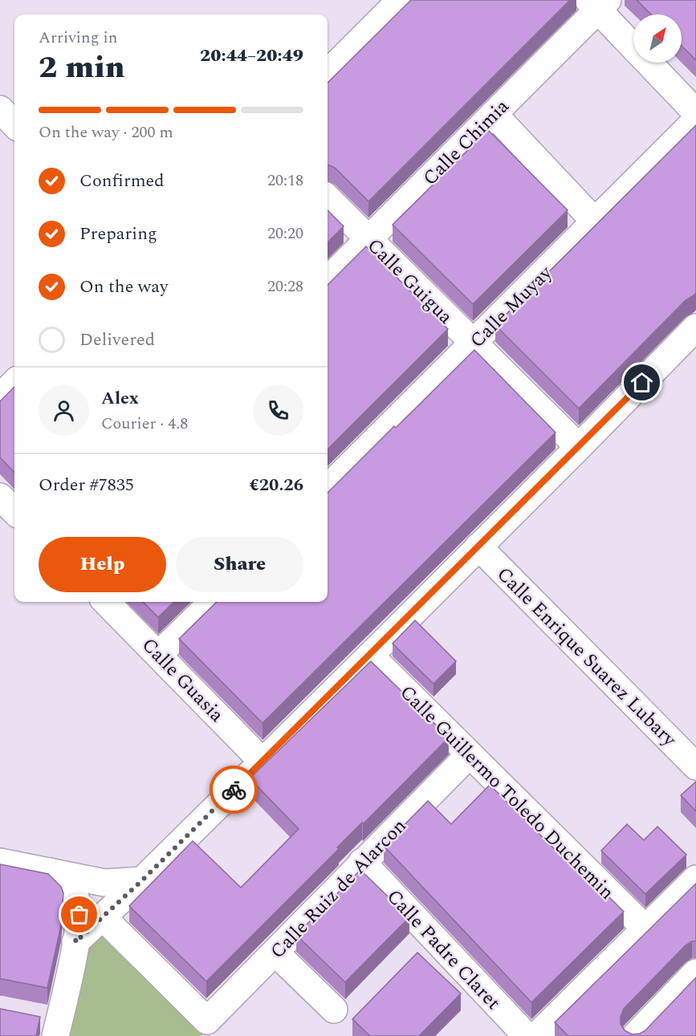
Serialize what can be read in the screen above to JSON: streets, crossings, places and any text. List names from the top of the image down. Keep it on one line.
{"streets":{"street":["Calle Chimia","Calle Guigua","Calle Muyay","Calle Enrique Suarez Lubary","Calle Guasia","Calle Guillermo Toledo Duchemin","Calle Ruiz de Alarcon","Calle Padre Claret"]},"crossings":[["Calle Chimia","Calle Guigua"],["Calle Guigua","Calle Muyay"],["Calle Guillermo Toledo Duchemin","Calle Ruiz de Alarcon"],["Calle Ruiz de Alarcon","Calle Padre Claret"]],"north":"top right","page":{"heading":["2 min","Arriving in","20:44–20:49"],"panel":["Alex","Courier · 4.8","Order #7835","€20.26"],"bar":"On the way · 200 m","list":[["Confirmed","20:18"],["Preparing","20:20"],["On the way","20:28"],"Delivered"],"buttons":["Help","Share"]}}
